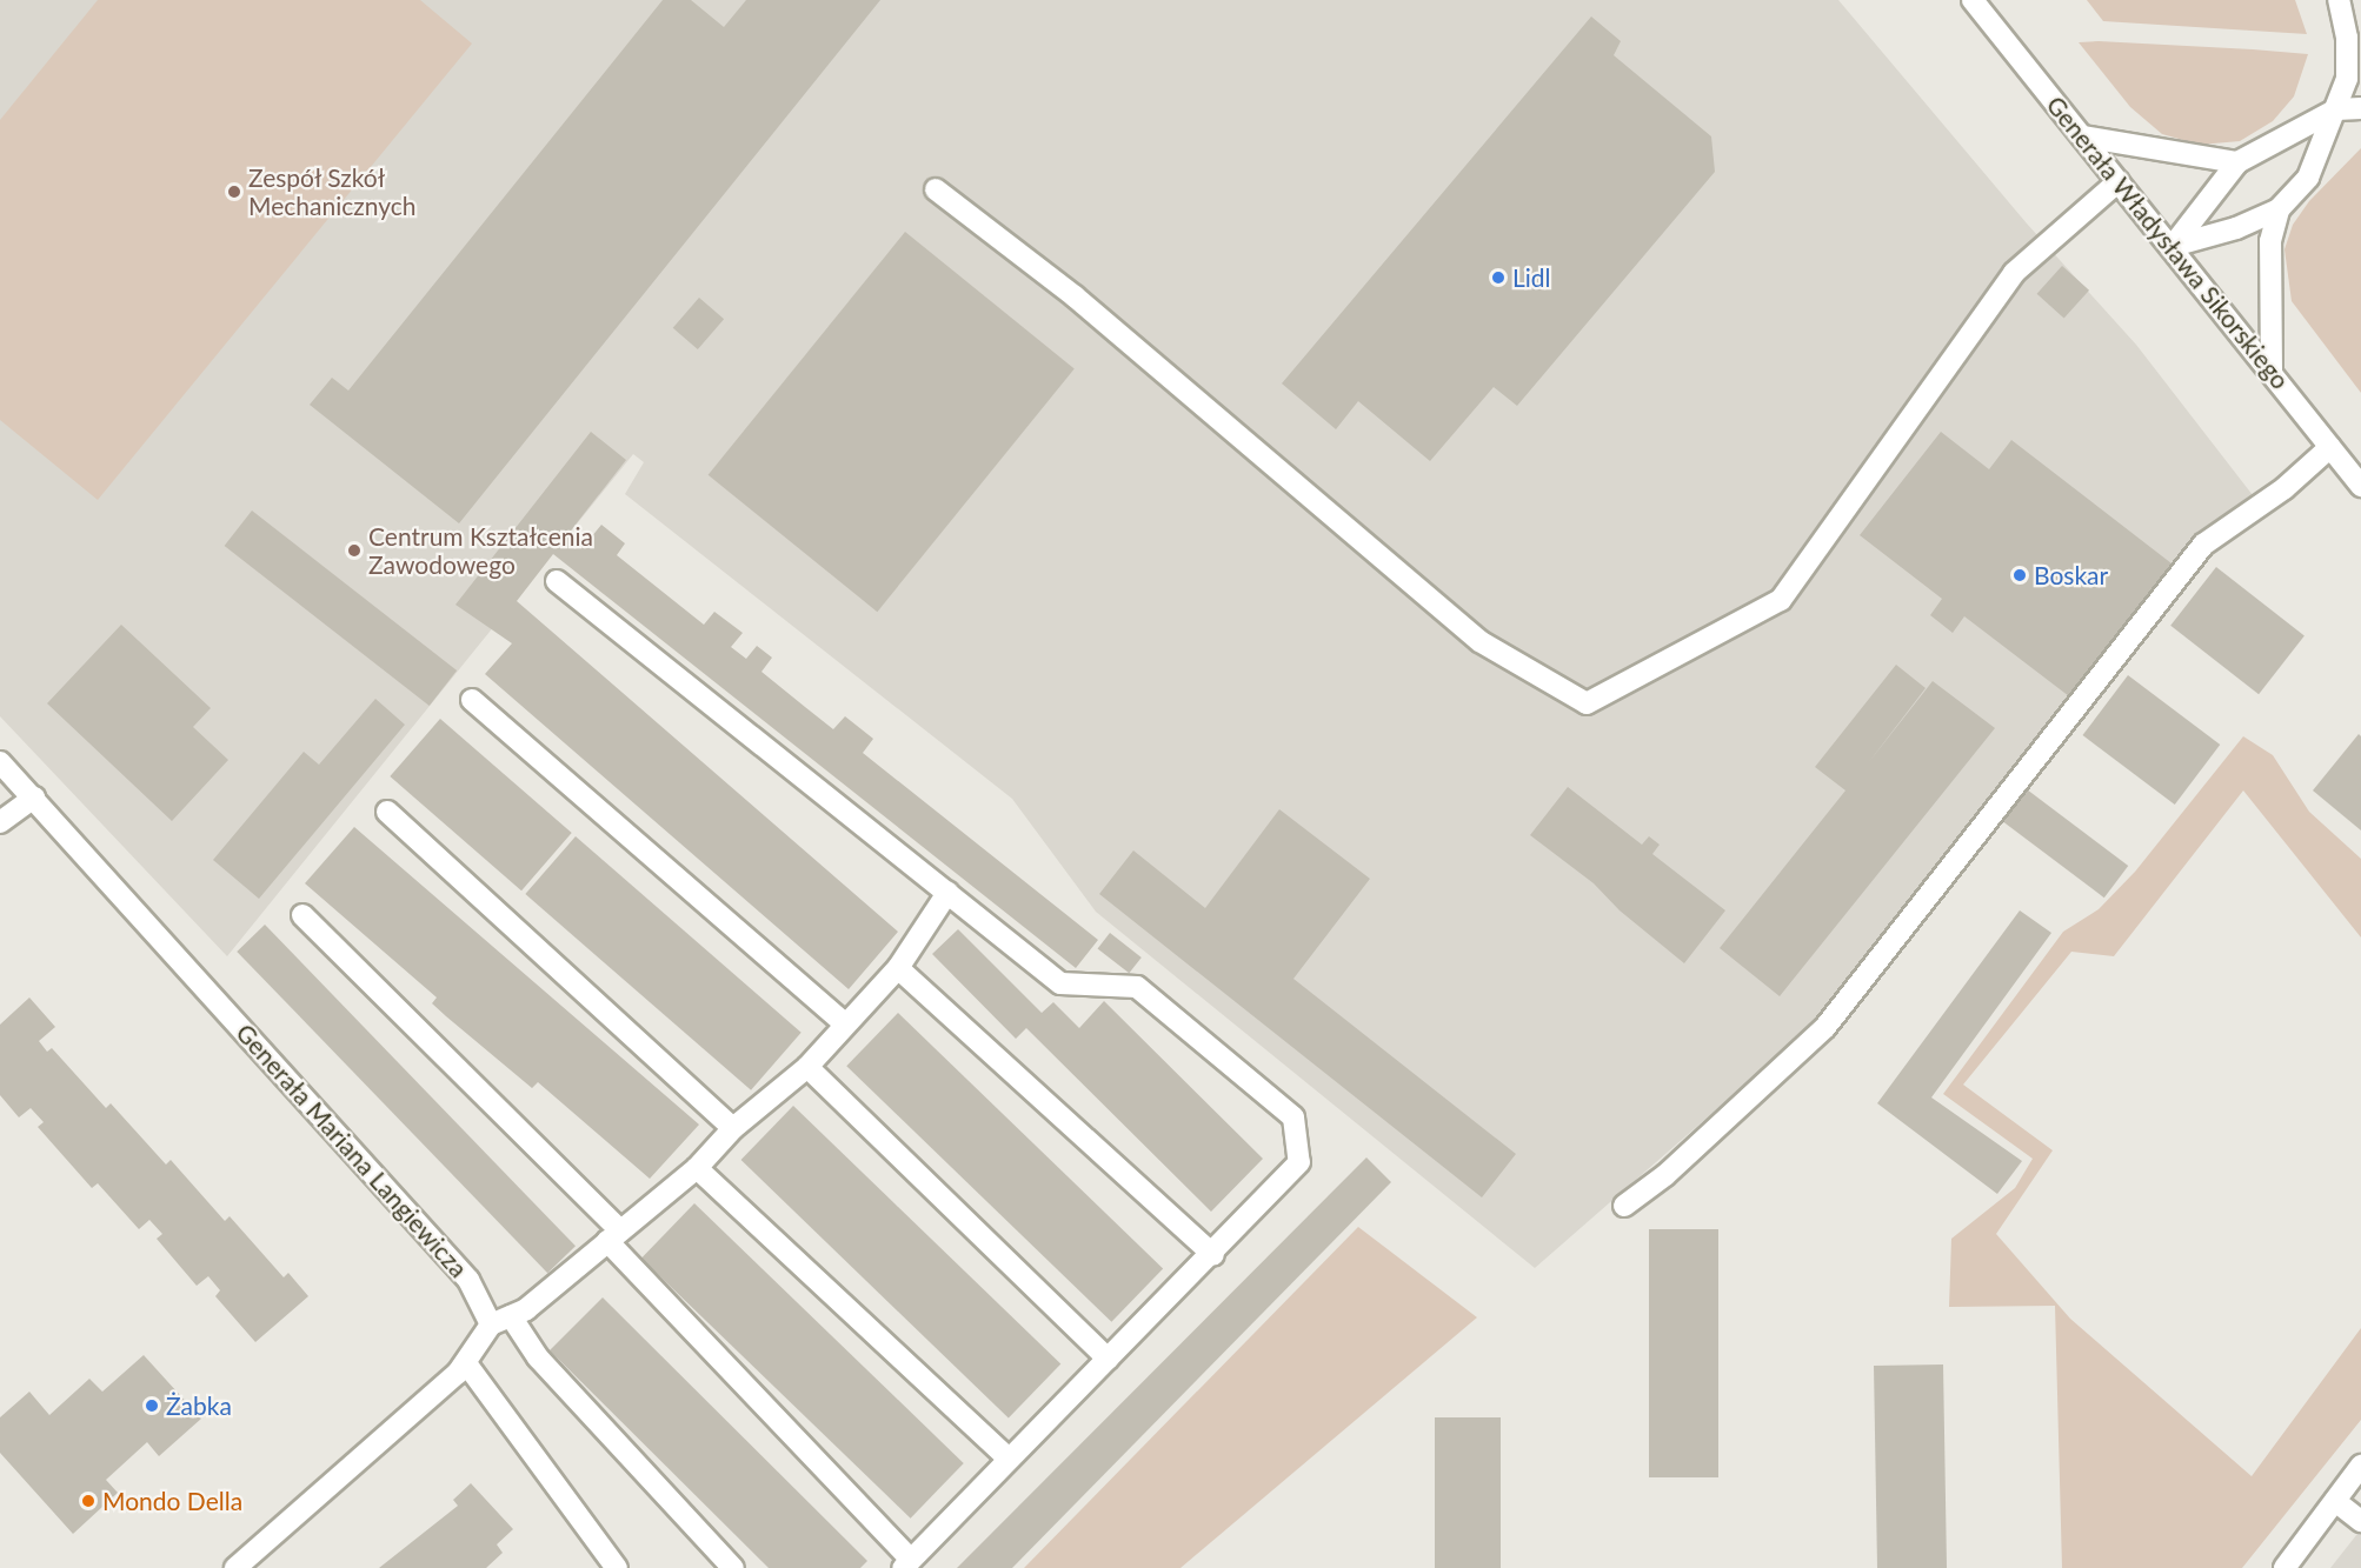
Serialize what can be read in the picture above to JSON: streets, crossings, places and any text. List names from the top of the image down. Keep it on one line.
{"streets":{"street":["Generała Władysława Sikorskiego","Generała Mariana Langiewicza"]},"places":["Zespół Szkół Mechanicznych","Lidl","Centrum Kształcenia Zawodowego","Boskar","Żabka","Mondo Della"]}
